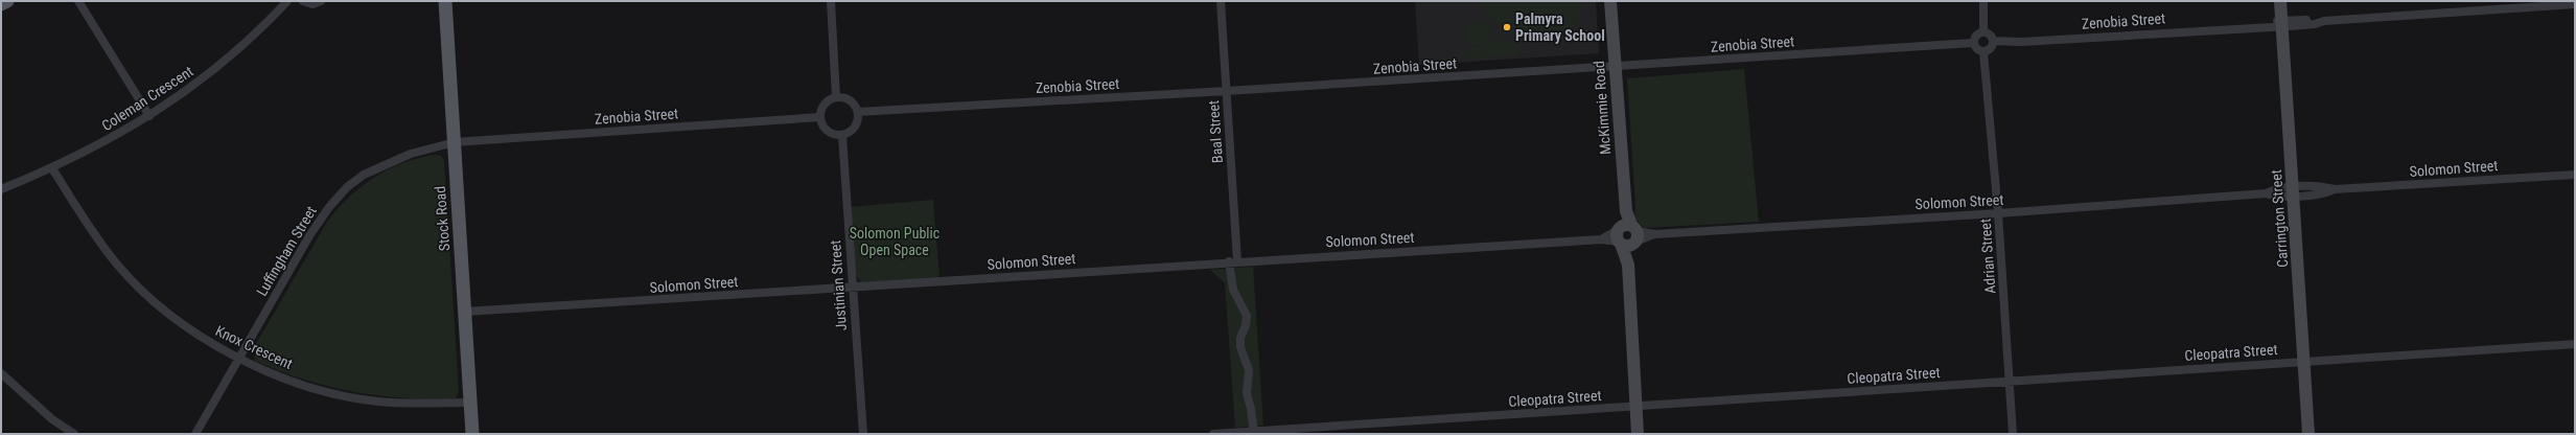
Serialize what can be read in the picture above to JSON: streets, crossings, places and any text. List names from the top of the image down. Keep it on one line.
{"streets":{"main road":["McKimmie Road","Stock Road","Carrington Street"],"street":["Zenobia Street","Coleman Crescent","Baal Street","Solomon Street","Luffingham Street","Adrian Street","Justinian Street","Knox Crescent","Cleopatra Street"]},"crossings":[["Zenobia Street","McKimmie Road"],["Zenobia Street","Baal Street"],["Zenobia Street","Stock Road"],["Zenobia Street","Carrington Street"],["Zenobia Street","Luffingham Street"],["Zenobia Street","Adrian Street"],["Zenobia Street","Justinian Street"],["Coleman Crescent","Knox Crescent"],["McKimmie Road","Solomon Street"],["Baal Street","Solomon Street"],["Baal Street","Cleopatra Street"],["Solomon Street","Stock Road"],["Solomon Street","Carrington Street"],["Solomon Street","Adrian Street"],["Solomon Street","Justinian Street"],["Stock Road","Luffingham Street"],["Stock Road","Knox Crescent"],["Carrington Street","Cleopatra Street"],["Luffingham Street","Knox Crescent"],["Adrian Street","Cleopatra Street"]],"parks":["Solomon Public Open Space"],"places":["Palmyra Primary School"]}
